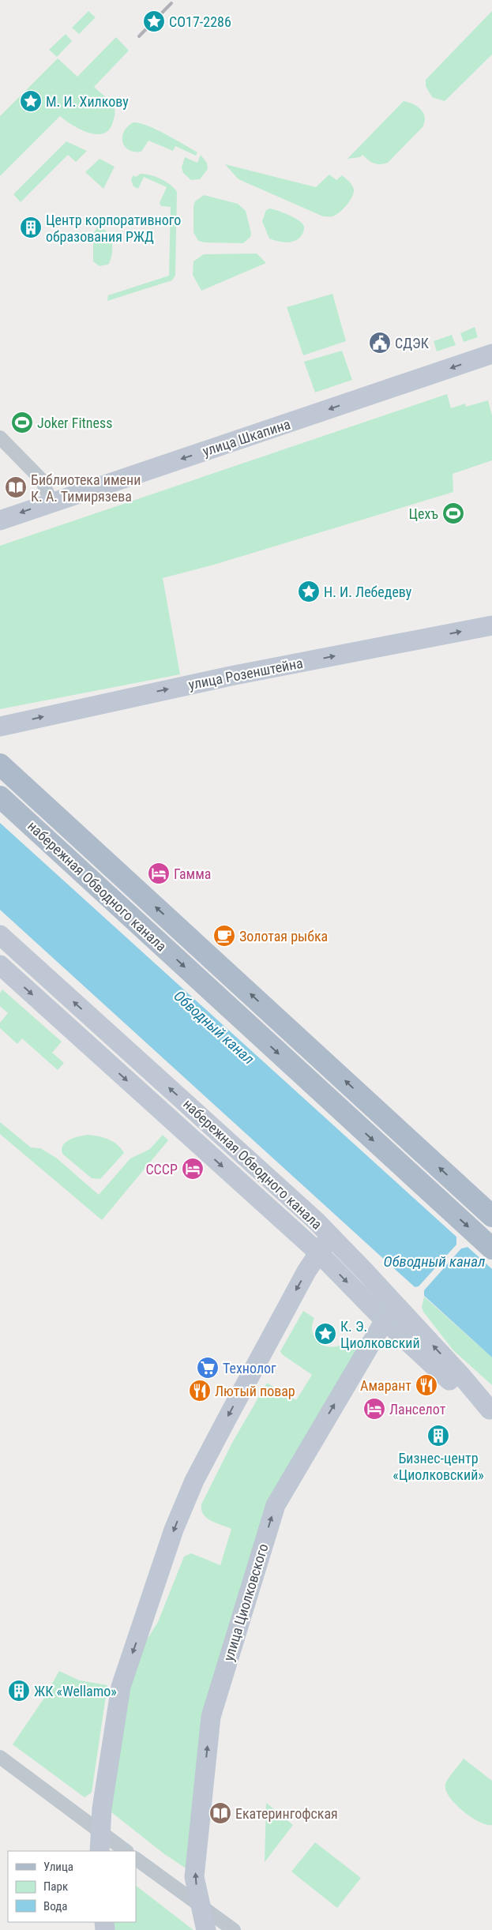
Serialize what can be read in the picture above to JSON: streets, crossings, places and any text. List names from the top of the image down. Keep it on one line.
{"streets":{"main road":["набережная Обводного канала"],"street":["улица Шкапина","улица Розенштейна","улица Циолковского"]},"crossings":[["набережная Обводного канала","улица Циолковского"]],"one_way":["улица Шкапина","улица Розенштейна"],"water":["Обводный канал"],"places":{"place":["СО17-2286","М. И. Хилкову","Н. И. Лебедеву","К. Э. Циолковский"],"building":["Центр корпоративного образования РЖД","Бизнес-центр «Циолковский»","ЖК «Wellamo»"],"public building":["СДЭК"],"sports":["Joker Fitness","Цехъ"],"library":["Библиотека имени К. А. Тимирязева","Екатерингофская"],"hotel":["Гамма","СССР","Ланселот"],"cafe":["Золотая рыбка"],"supermarket":["Технолог"],"restaurant":["Амарант","Лютый повар"]},"legend":["Улица","Парк","Вода"]}
